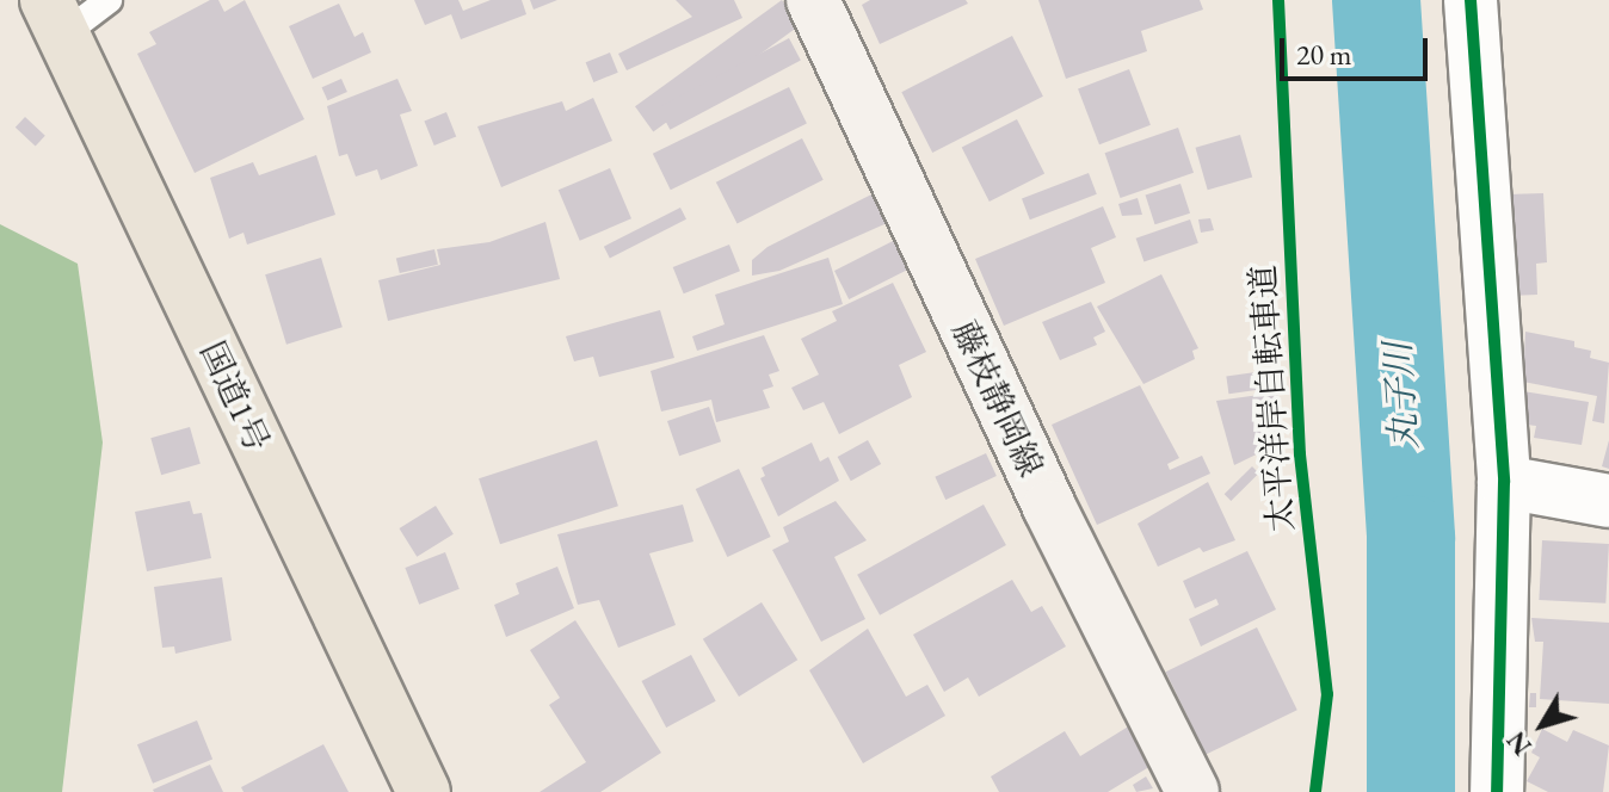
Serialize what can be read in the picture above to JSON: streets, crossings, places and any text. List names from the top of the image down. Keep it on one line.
{"streets":{"highway":["国道1号"],"main road":["藤枝静岡線"],"cycle path":["太平洋岸自転車道"]},"water":["丸子川"],"scale_bar":"20 m","north":"bottom left"}
